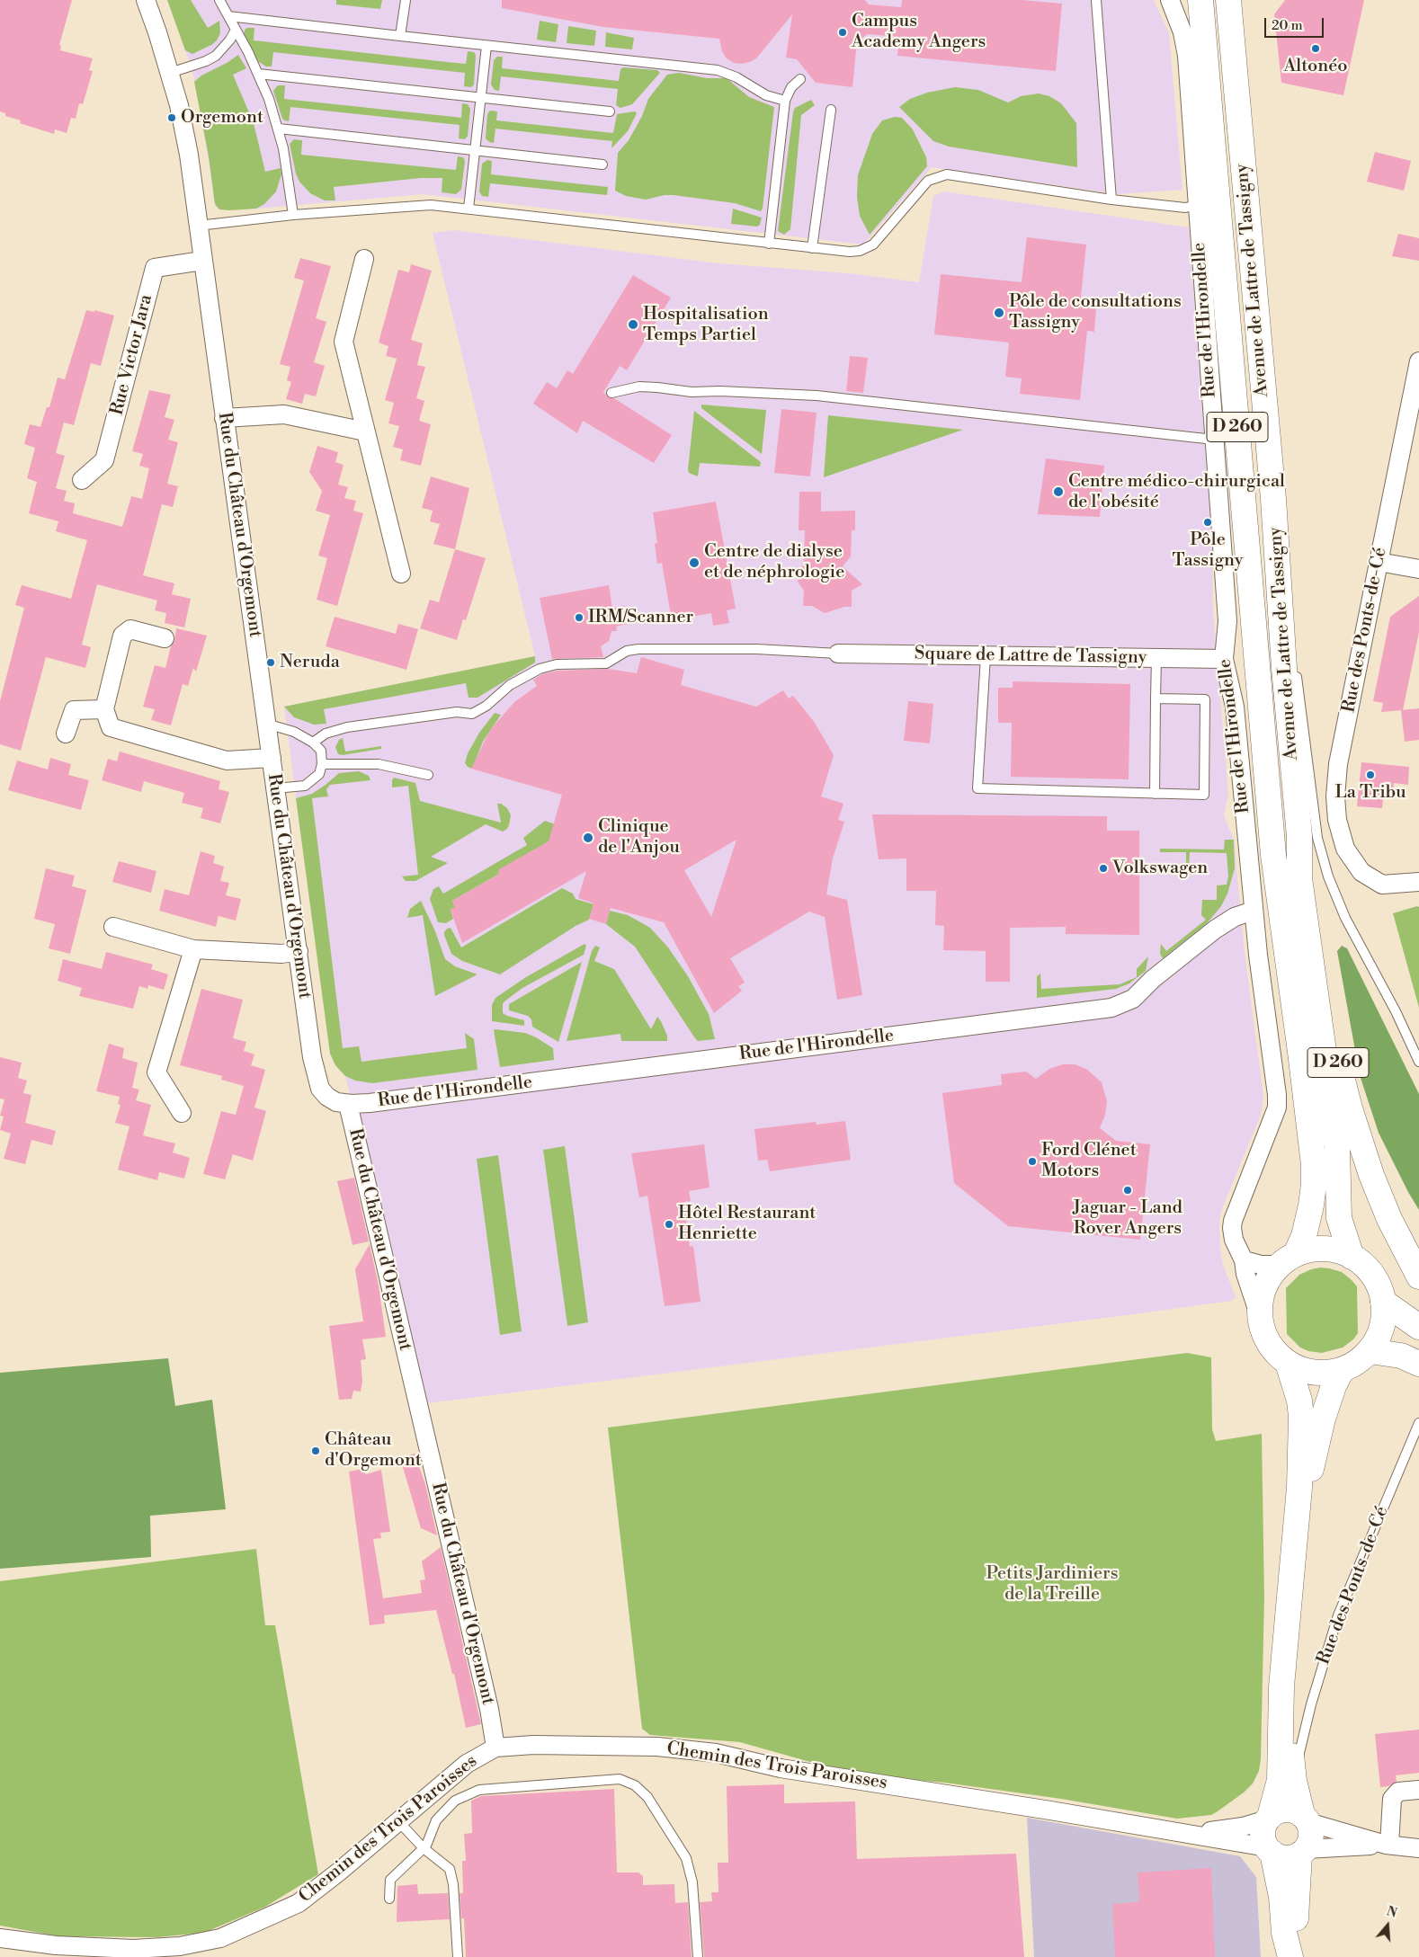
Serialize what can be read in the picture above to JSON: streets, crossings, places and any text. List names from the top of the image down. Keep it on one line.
{"streets":{"main road":["Avenue de Lattre de Tassigny","D 260"],"street":["Rue de l'Hirondelle","Rue Victor Jara","Rue du Château d'Orgemont","Rue des Ponts-de-Cé","Square de Lattre de Tassigny","Chemin des Trois Paroisses"]},"crossings":[["Avenue de Lattre de Tassigny","Rue de l'Hirondelle"],["Avenue de Lattre de Tassigny","D 260"],["Rue de l'Hirondelle","Rue du Château d'Orgemont"],["Rue de l'Hirondelle","Square de Lattre de Tassigny"],["Rue Victor Jara","Rue du Château d'Orgemont"],["Rue du Château d'Orgemont","Chemin des Trois Paroisses"]],"parks":["Petits Jardiniers de la Treille"],"places":["Campus Academy Angers","Altonéo","Orgemont","Pôle de consultations Tassigny","Hospitalisation Temps Partiel","Centre médico-chirurgical de l'obésité","Pôle Tassigny","Centre de dialyse et de néphrologie","IRM/Scanner","Neruda","La Tribu","Clinique de l'Anjou","Volkswagen","Ford Clénet Motors","Jaguar - Land Rover Angers","Hôtel Restaurant Henriette","Château d'Orgemont"],"scale_bar":"20 m","north":"top"}
